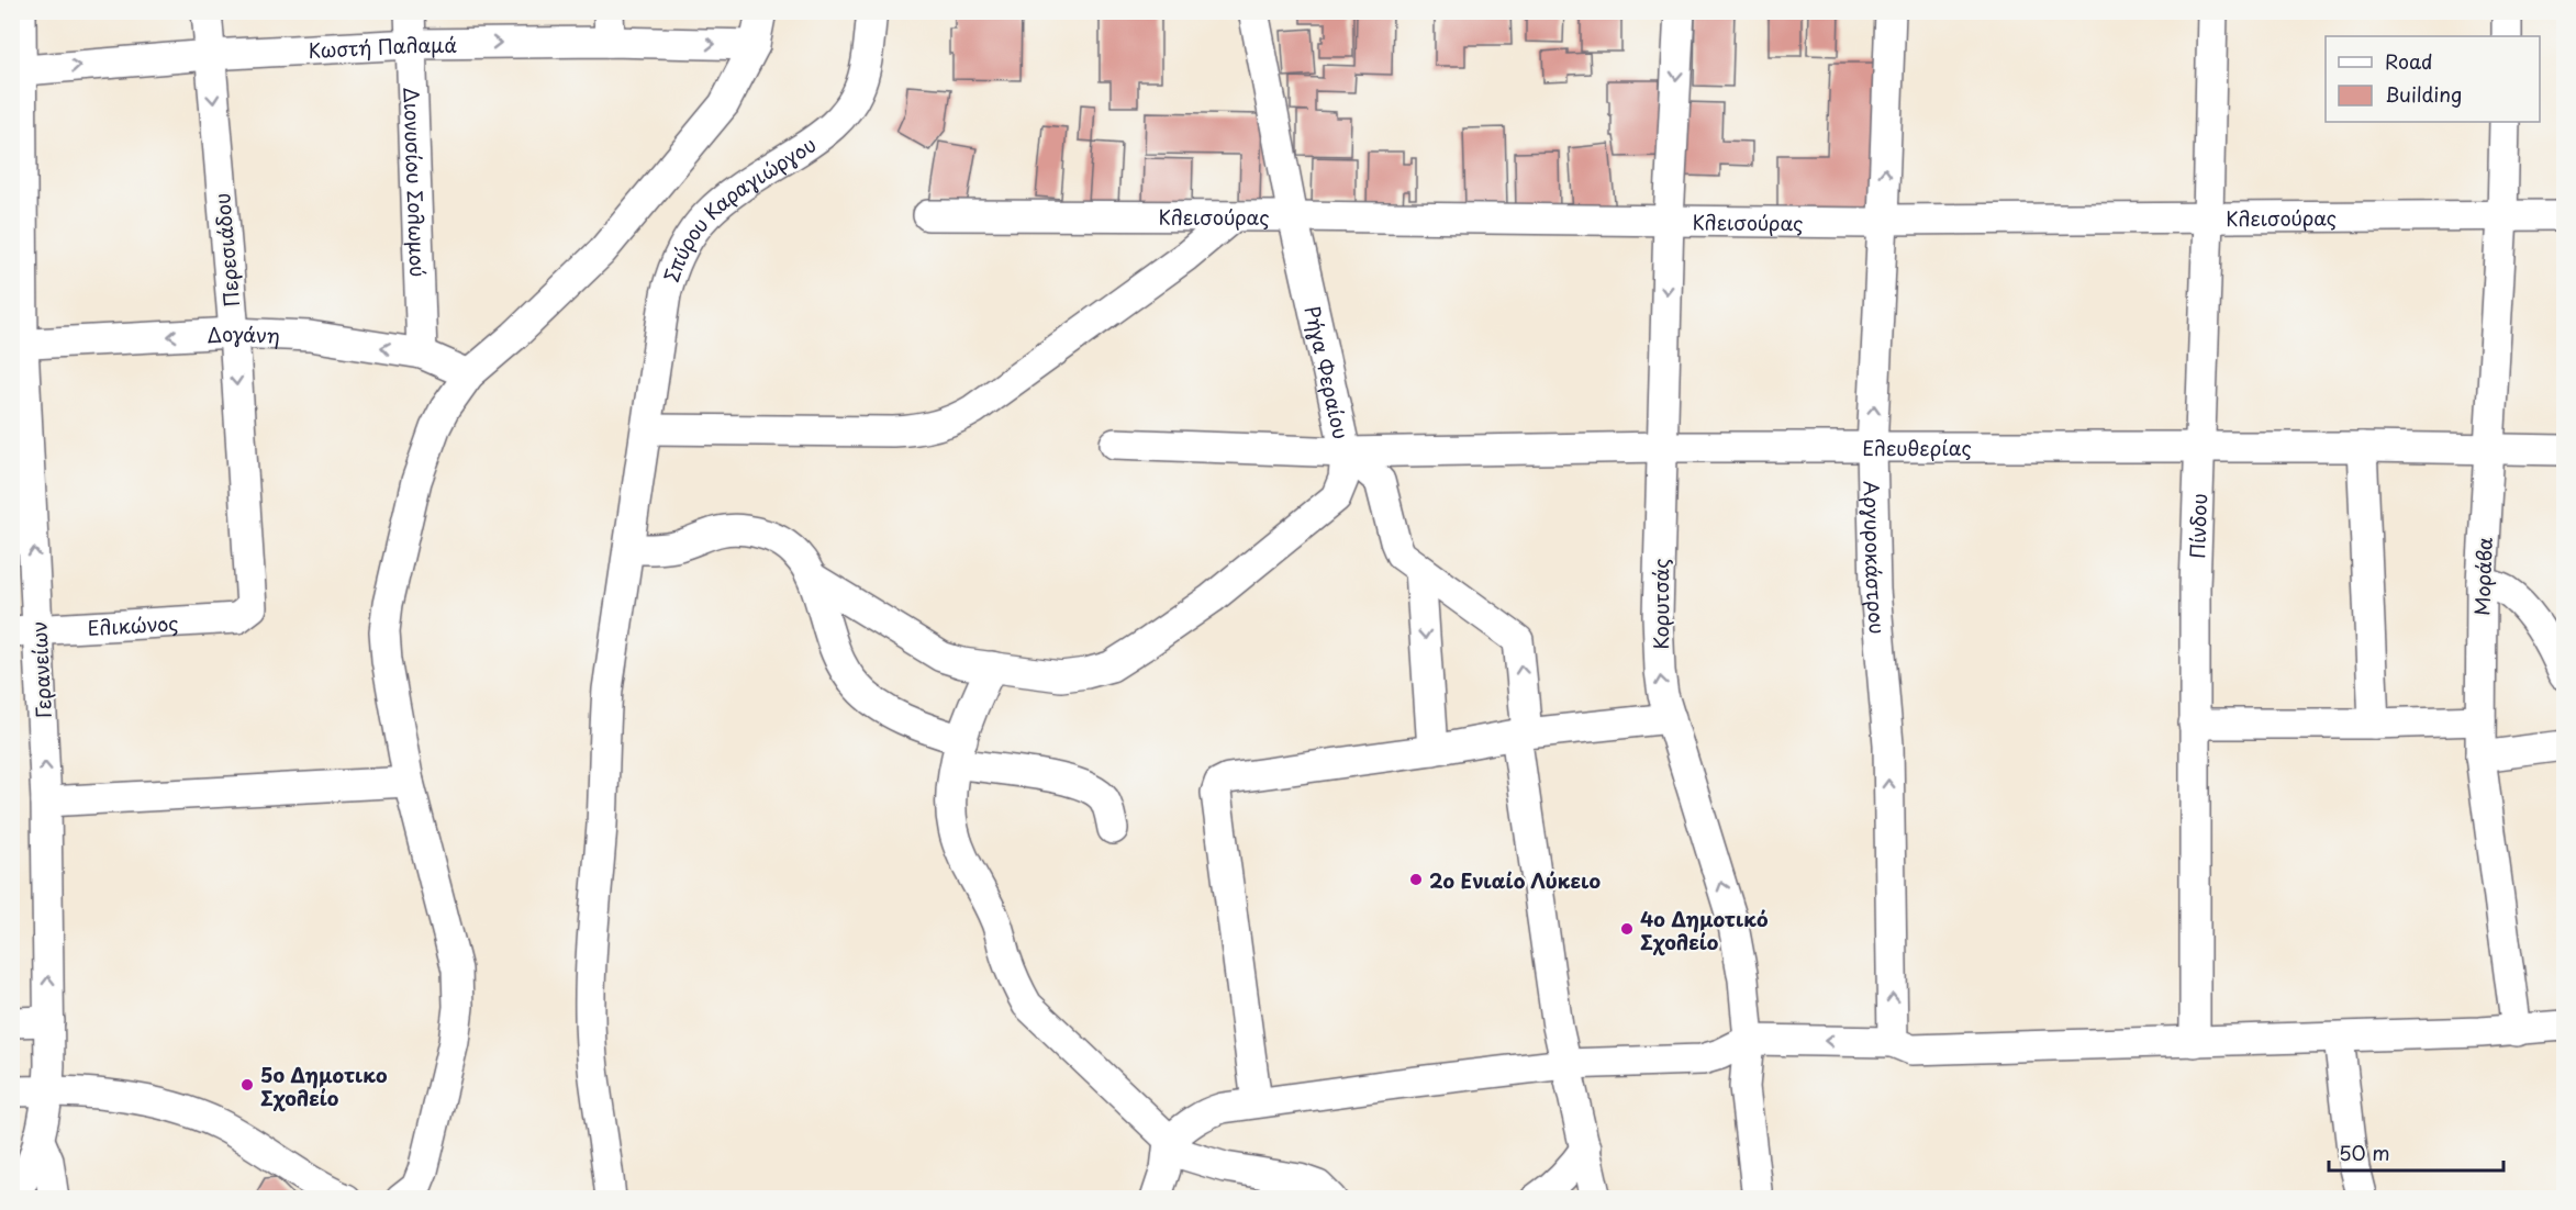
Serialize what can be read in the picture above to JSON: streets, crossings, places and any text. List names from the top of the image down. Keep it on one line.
{"streets":{"street":["Κωστή Παλαμά","Διονυσίου Σολωμού","Σπύρου Καραγιώργου","Κλεισούρας","Περεσιάδου","Δογάνη","Ρήγα Φεραίου","Ελευθερίας","Πίνδου","Αργυροκάστρου","Μοράβα","Κορυτσάς","Ελικώνος","Γερανείων"]},"crossings":[["Κωστή Παλαμά","Διονυσίου Σολωμού"],["Κωστή Παλαμά","Περεσιάδου"],["Κωστή Παλαμά","Γερανείων"],["Διονυσίου Σολωμού","Δογάνη"],["Κλεισούρας","Ρήγα Φεραίου"],["Κλεισούρας","Πίνδου"],["Κλεισούρας","Αργυροκάστρου"],["Κλεισούρας","Μοράβα"],["Κλεισούρας","Κορυτσάς"],["Περεσιάδου","Δογάνη"],["Περεσιάδου","Ελικώνος"],["Δογάνη","Γερανείων"],["Ρήγα Φεραίου","Ελευθερίας"],["Ελευθερίας","Πίνδου"],["Ελευθερίας","Αργυροκάστρου"],["Ελευθερίας","Μοράβα"],["Ελευθερίας","Κορυτσάς"],["Ελικώνος","Γερανείων"]],"one_way":["Κωστή Παλαμά","Δογάνη","Αργυροκάστρου","Γερανείων"],"places":["2ο Ενιαίο Λύκειο","4ο Δημοτικό Σχολείο","5o Δημοτικο Σχολείο"],"legend":["Road","Building"],"scale_bar":"50 m"}
